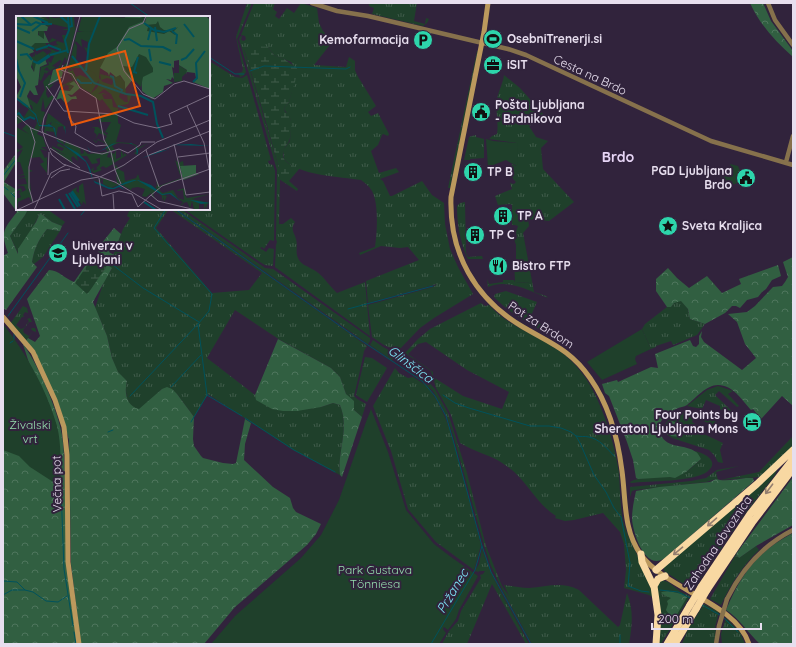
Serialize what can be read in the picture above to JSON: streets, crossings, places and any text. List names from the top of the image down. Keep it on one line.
{"streets":{"highway":["Zahodna obvoznica"],"main road":["Pot za Brdom","Večna pot"],"street":["Cesta na Brdo"]},"crossings":[["Cesta na Brdo","Pot za Brdom"]],"districts":["Brdo"],"water":["Glinščica","Pržanec"],"parks":["Živalski vrt","Park Gustava Tönniesa"],"places":{"sports":["OsebniTrenerji.si"],"parking":["Kemofarmacija"],"office":["iSIT"],"public building":["Pošta Ljubljana - Brdnikova","PGD Ljubljana Brdo"],"building":["TP B","TP A","TP C"],"place":["Sveta Kraljica"],"school or university":["Univerza v Ljubljani"],"restaurant":["Bistro FTP"],"hotel":["Four Points by Sheraton Ljubljana Mons"]},"scale_bar":"200 m"}
